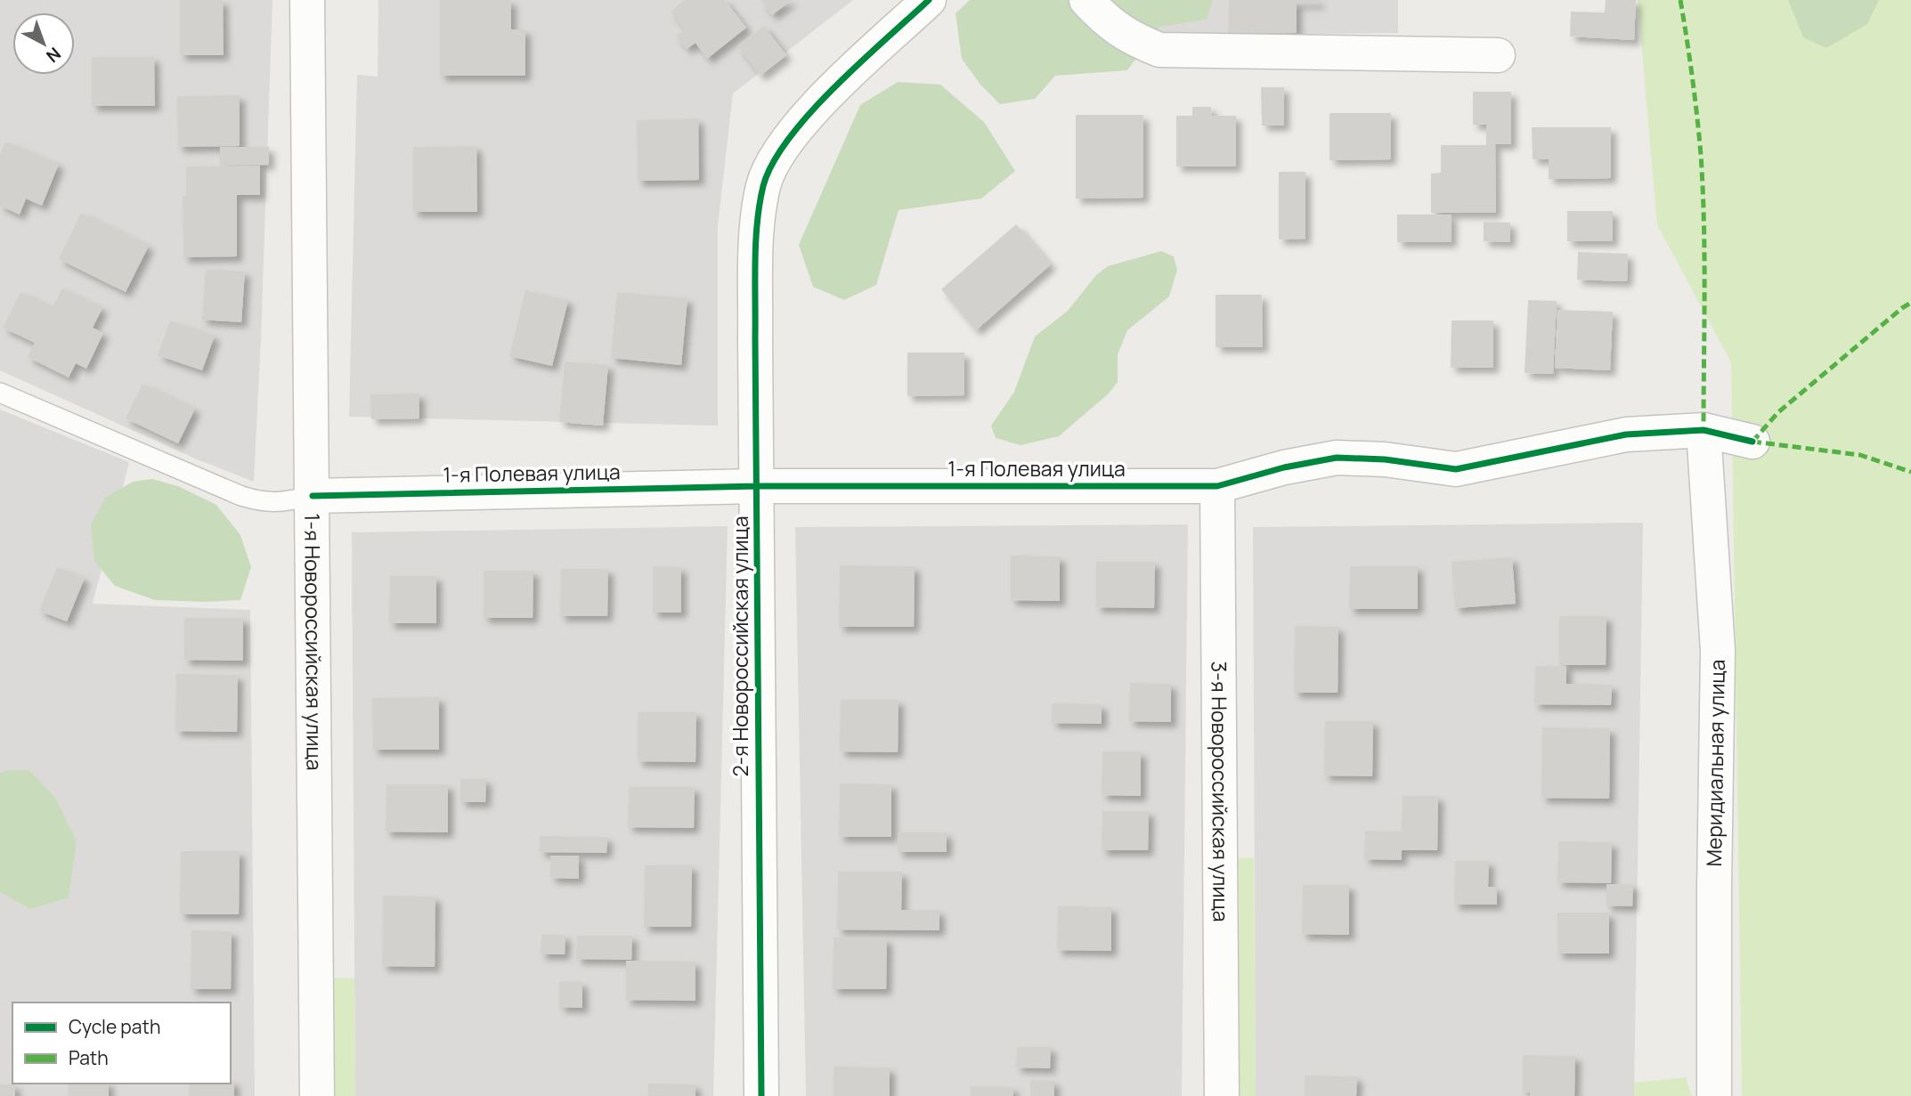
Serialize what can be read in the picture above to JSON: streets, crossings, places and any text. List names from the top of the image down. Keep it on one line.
{"streets":{"street":["1-я Полевая улица","1-я Новороссийская улица","2-я Новороссийская улица","Меридиальная улица","3-я Новороссийская улица"]},"crossings":[["1-я Полевая улица","1-я Новороссийская улица"],["1-я Полевая улица","2-я Новороссийская улица"],["1-я Полевая улица","Меридиальная улица"],["1-я Полевая улица","3-я Новороссийская улица"]],"legend":["Cycle path","Path"],"north":"bottom right"}
